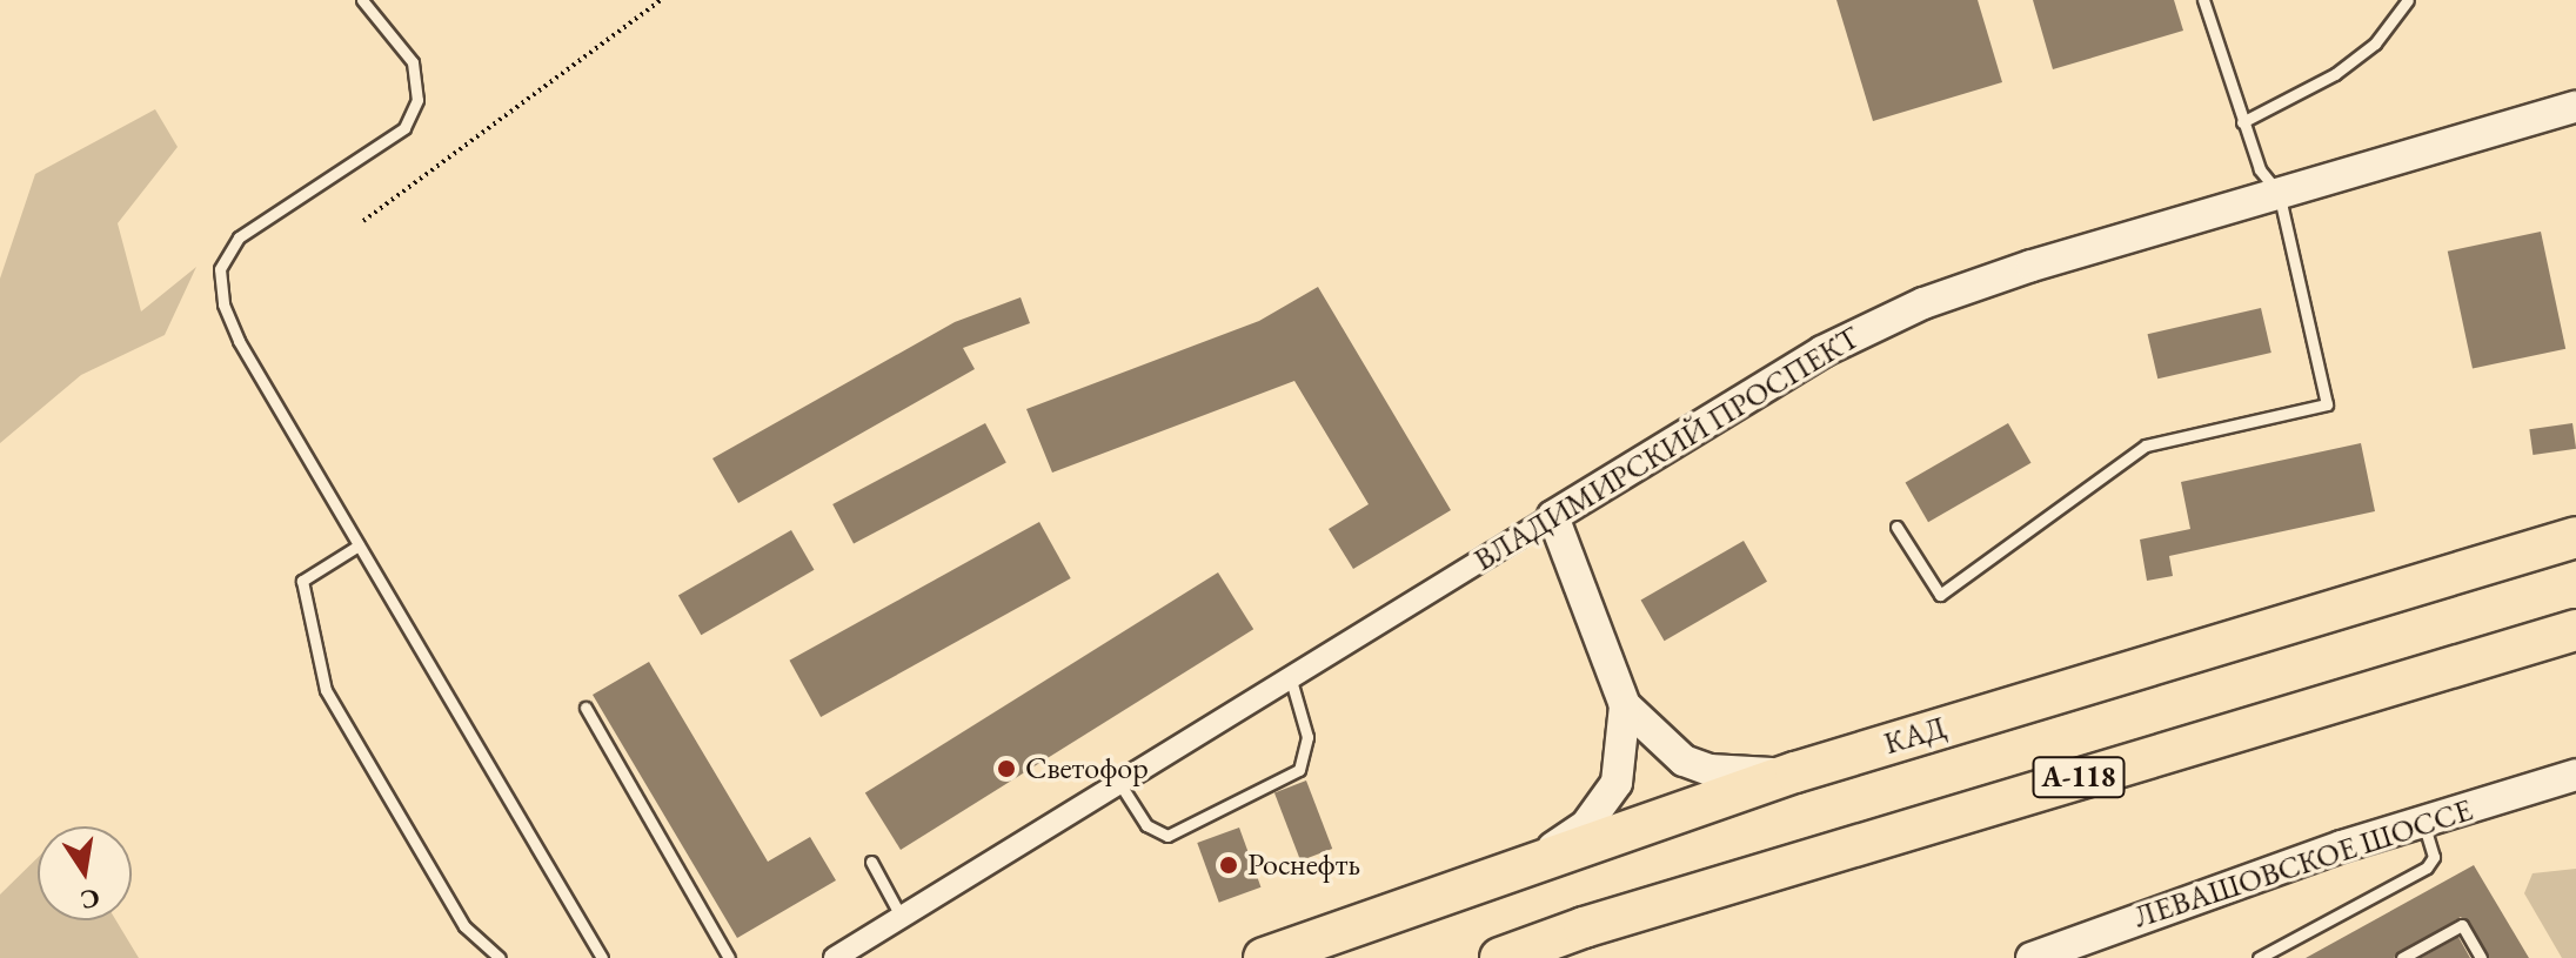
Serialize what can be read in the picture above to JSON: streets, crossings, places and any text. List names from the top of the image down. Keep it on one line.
{"streets":{"highway":["КАД","А-118"],"main road":["ВЛАДИМИРСКИЙ ПРОСПЕКТ","ЛЕВАШОВСКОЕ ШОССЕ"]},"places":["Светофор","Роснефть"],"north":"bottom"}
